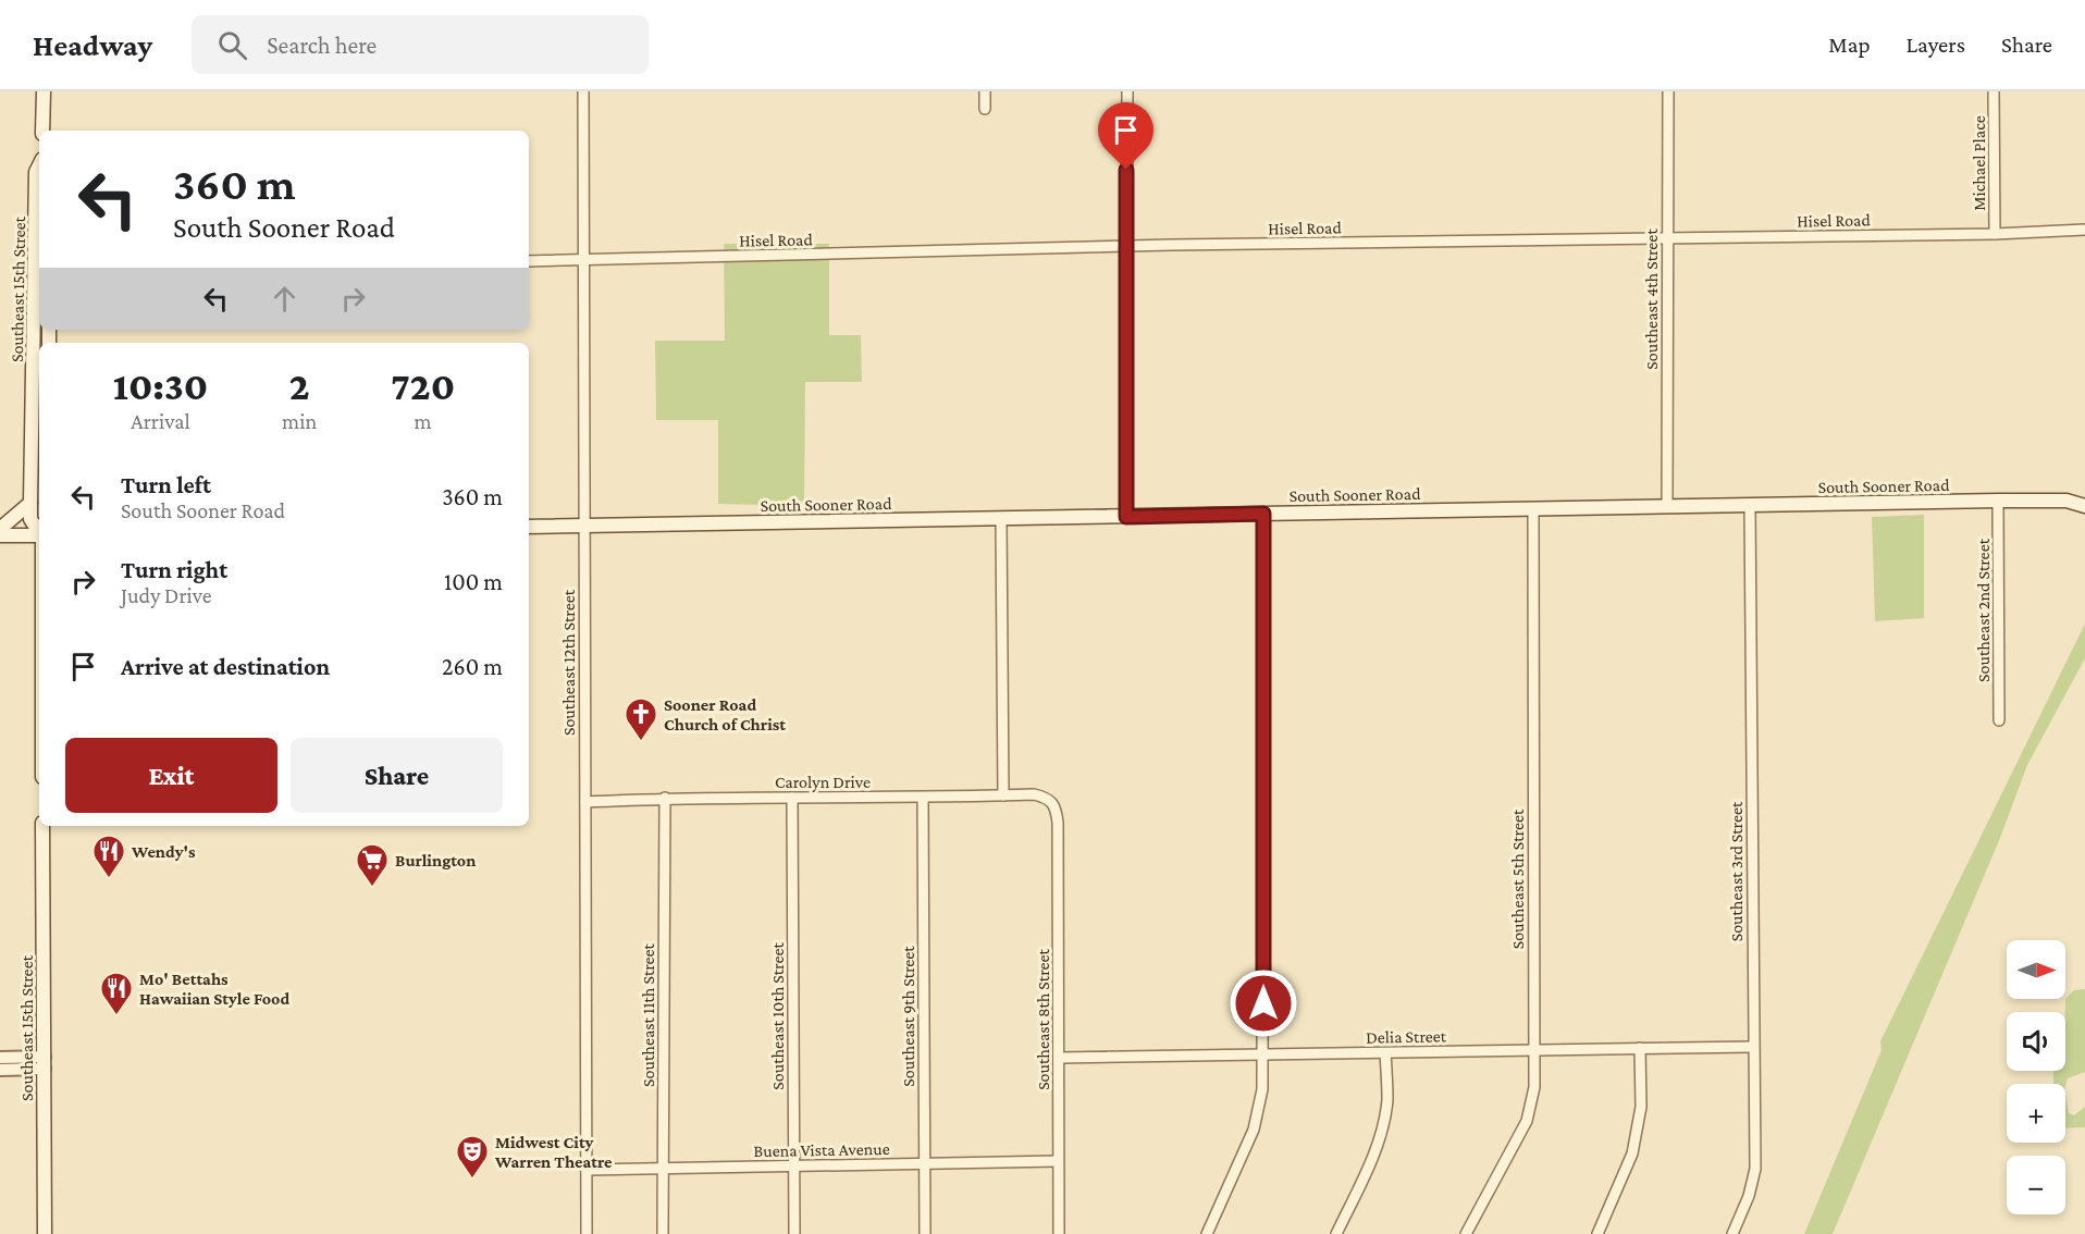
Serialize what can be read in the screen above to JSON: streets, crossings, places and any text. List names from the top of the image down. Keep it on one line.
{"streets":{"main road":["Southeast 15th Street","South Sooner Road"],"street":["Michael Place","Hisel Road","Southeast 4th Street","Southeast 2nd Street","Southeast 12th Street","Carolyn Drive","Southeast 3rd Street","Southeast 5th Street","Southeast 11th Street","Southeast 10th Street","Southeast 9th Street","Southeast 8th Street","Delia Street","Buena Vista Avenue"]},"crossings":[["Michael Place","Hisel Road"],["Hisel Road","Southeast 4th Street"],["Hisel Road","Southeast 12th Street"],["Southeast 4th Street","South Sooner Road"],["South Sooner Road","Southeast 2nd Street"],["South Sooner Road","Southeast 12th Street"],["South Sooner Road","Southeast 3rd Street"],["South Sooner Road","Southeast 5th Street"],["Southeast 12th Street","Carolyn Drive"],["Southeast 12th Street","Buena Vista Avenue"],["Carolyn Drive","Southeast 11th Street"],["Carolyn Drive","Southeast 10th Street"],["Carolyn Drive","Southeast 9th Street"],["Carolyn Drive","Southeast 8th Street"],["Southeast 3rd Street","Delia Street"],["Southeast 5th Street","Delia Street"],["Southeast 11th Street","Buena Vista Avenue"],["Southeast 10th Street","Buena Vista Avenue"],["Southeast 9th Street","Buena Vista Avenue"],["Southeast 8th Street","Delia Street"],["Southeast 8th Street","Buena Vista Avenue"]],"places":{"church":["Sooner Road Church of Christ"],"restaurant":["Wendy's","Mo' Bettahs Hawaiian Style Food"],"supermarket":["Burlington"],"theatre":["Midwest City Warren Theatre"]},"north":"right","page":{"header":"Headway","search":"Search here","nav":["Map","Layers","Share"],"turn":["360 m","South Sooner Road"],"eta":["10:30","Arrival","2","min","720","m"],"list":[{"name":"Turn left","note":"South Sooner Road","value":"360 m"},{"name":"Turn right","note":"Judy Drive","value":"100 m"},{"name":"Arrive at destination","value":"260 m"}],"buttons":["Exit","Share"],"map_buttons":["+","−"]}}
